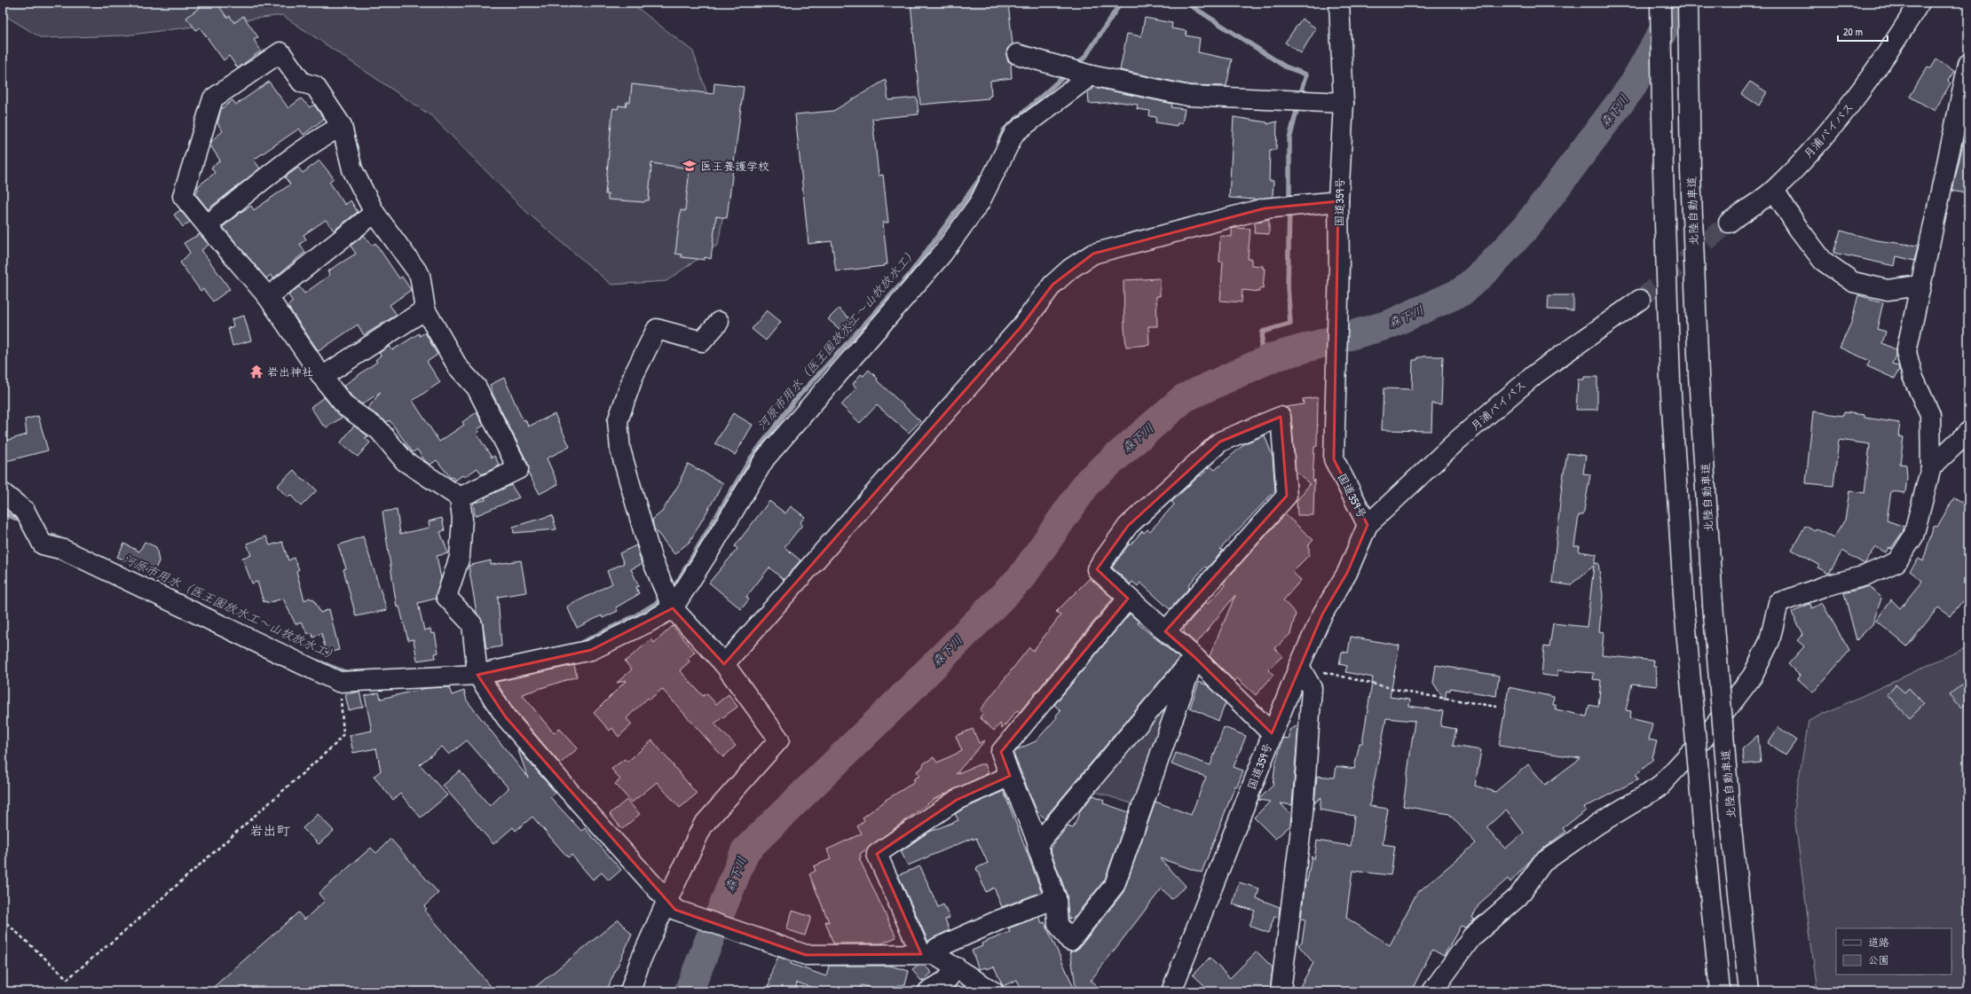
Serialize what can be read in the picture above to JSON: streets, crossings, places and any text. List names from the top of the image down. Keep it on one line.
{"streets":{"main road":["月浦バイパス","国道359号","北陸自動車道"]},"crossings":[["月浦バイパス","国道359号"]],"districts":["岩出町"],"water":["森下川","河原市用水（医王園放水工～山牧放水工）"],"places":{"school or university":["医王養護学校"],"temple":["岩出神社"]},"legend":["道路","公園"],"scale_bar":"20 m"}
